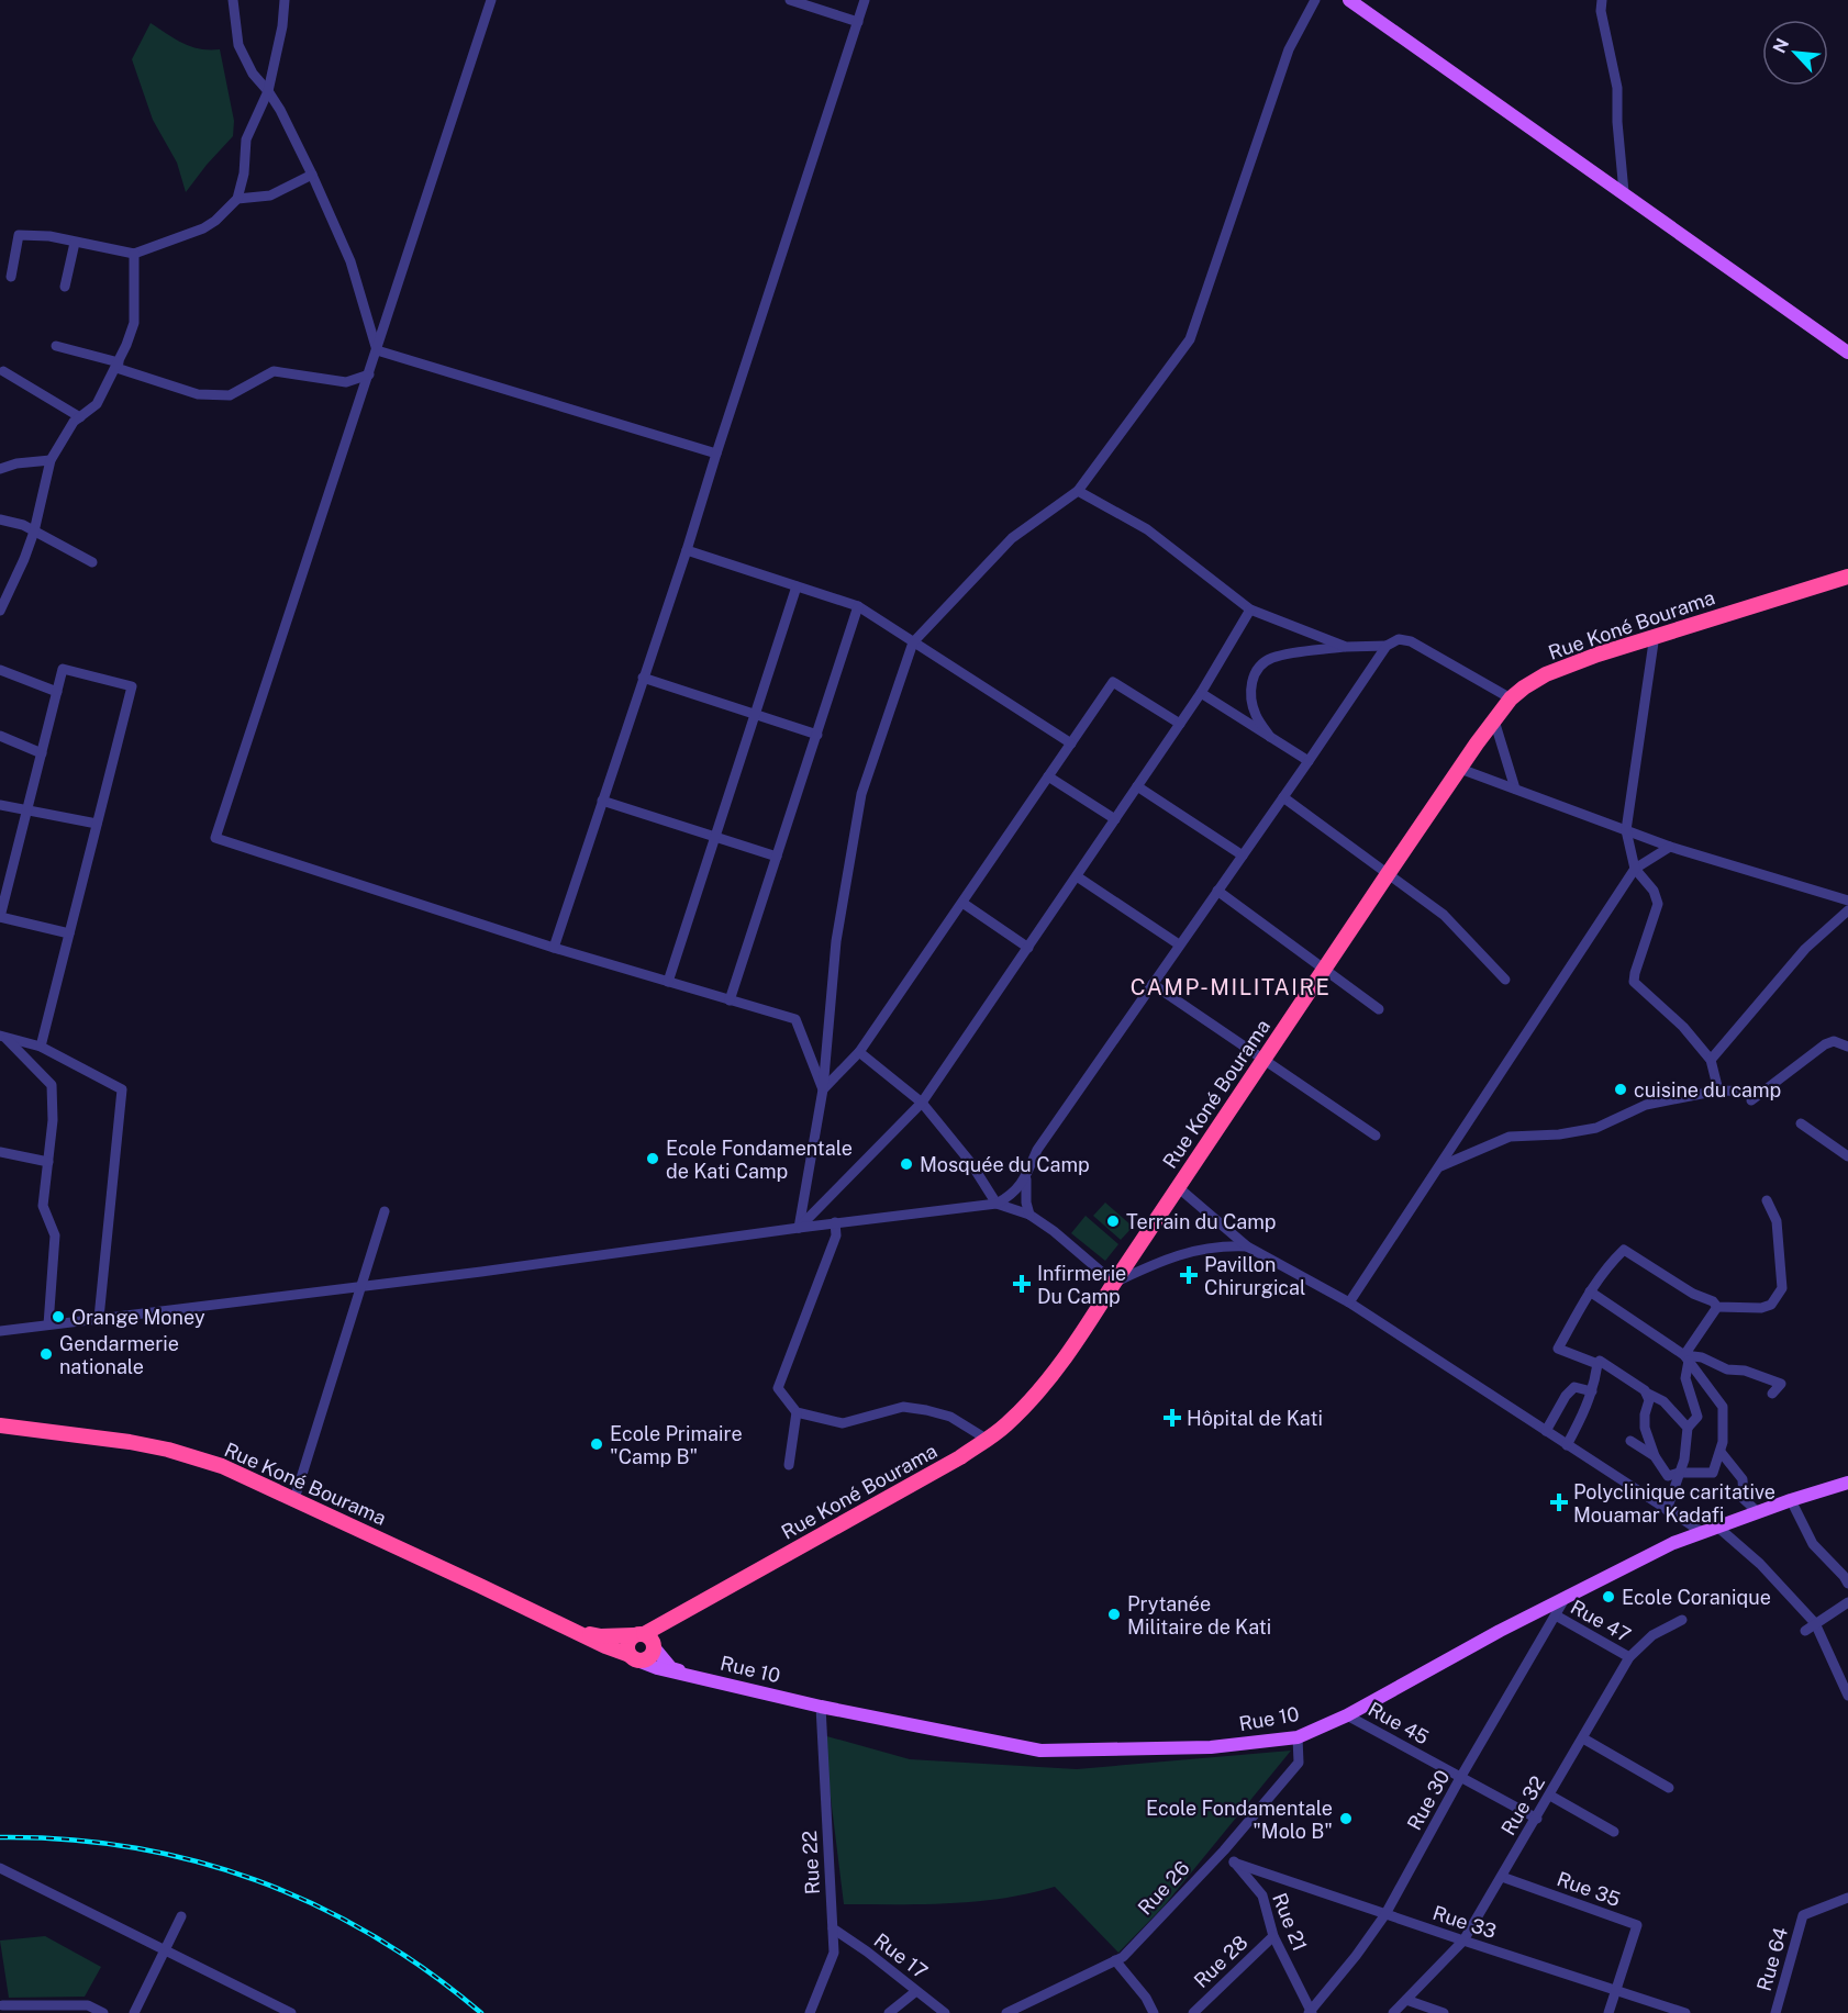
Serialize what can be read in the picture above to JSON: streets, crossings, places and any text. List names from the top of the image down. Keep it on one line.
{"streets":{"highway":["Rue Koné Bourama"],"main road":["Rue 10"],"street":["Rue 47","Rue 45","Rue 30","Rue 32","Rue 22","Rue 26","Rue 35","Rue 21","Rue 33","Rue 17","Rue 64","Rue 28"]},"crossings":[["Rue Koné Bourama","Rue 10"],["Rue 47","Rue 30"],["Rue 47","Rue 32"],["Rue 10","Rue 45"],["Rue 10","Rue 30"],["Rue 10","Rue 22"],["Rue 10","Rue 26"],["Rue 45","Rue 30"],["Rue 45","Rue 32"],["Rue 30","Rue 21"],["Rue 30","Rue 33"],["Rue 32","Rue 35"],["Rue 32","Rue 33"],["Rue 22","Rue 17"],["Rue 26","Rue 21"],["Rue 35","Rue 33"],["Rue 21","Rue 33"],["Rue 21","Rue 28"]],"districts":["CAMP-MILITAIRE"],"places":{"other":["cuisine du camp","Ecole Fondamentale de Kati Camp","Mosquée du Camp","Terrain du Camp","Orange Money","Gendarmerie nationale","Ecole Primaire \"Camp B\"","Ecole Coranique","Prytanée Militaire de Kati","Ecole Fondamentale \"Molo B\""],"health":["Pavillon Chirurgical","Infirmerie Du Camp","Hôpital de Kati","Polyclinique caritative Mouamar Kadafi"]},"north":"top left"}
